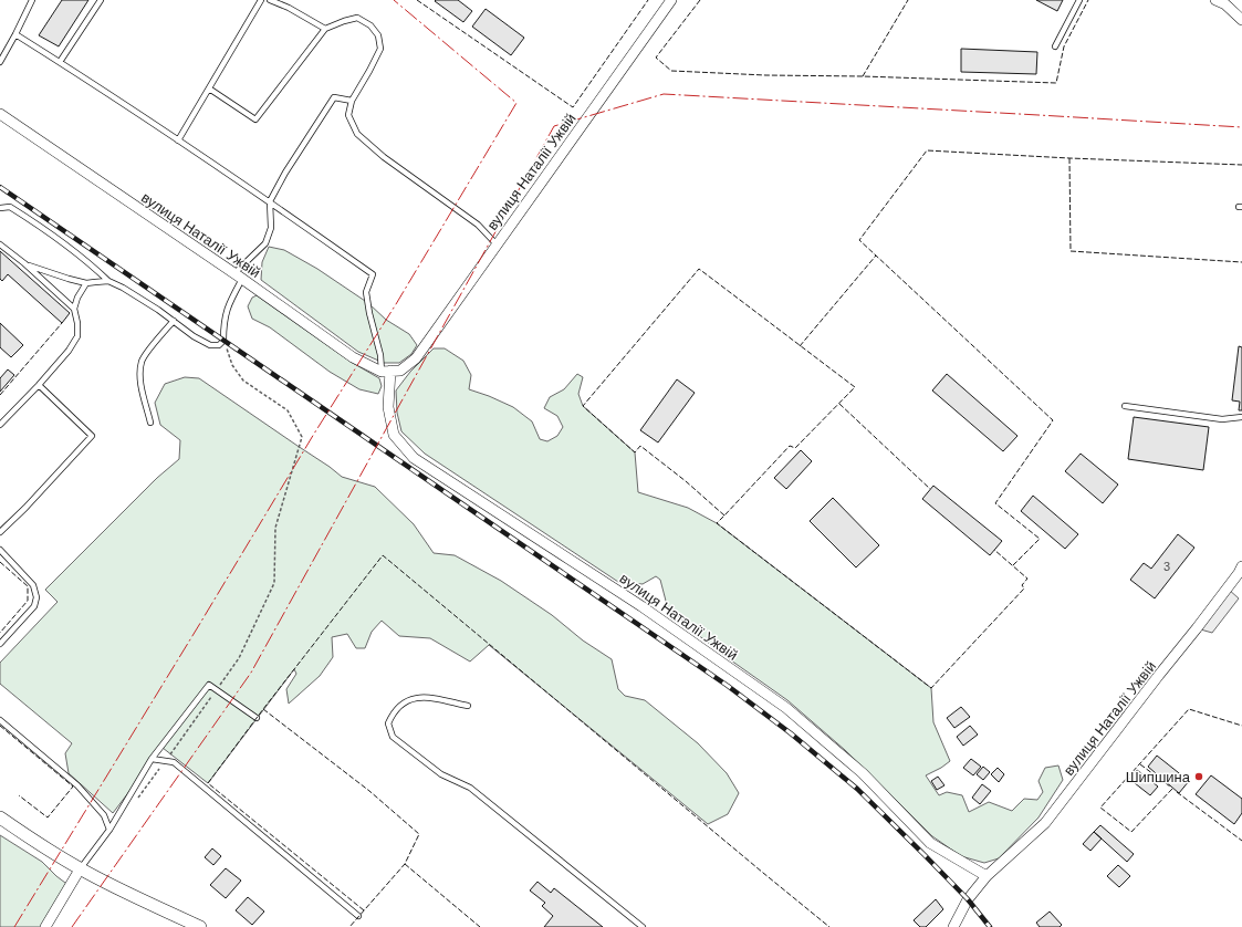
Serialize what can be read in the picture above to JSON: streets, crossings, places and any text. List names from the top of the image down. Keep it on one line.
{"streets":{"street":["вулиця Наталії Ужвій"]},"places":["Шипшина"],"house_numbers":["3"]}
